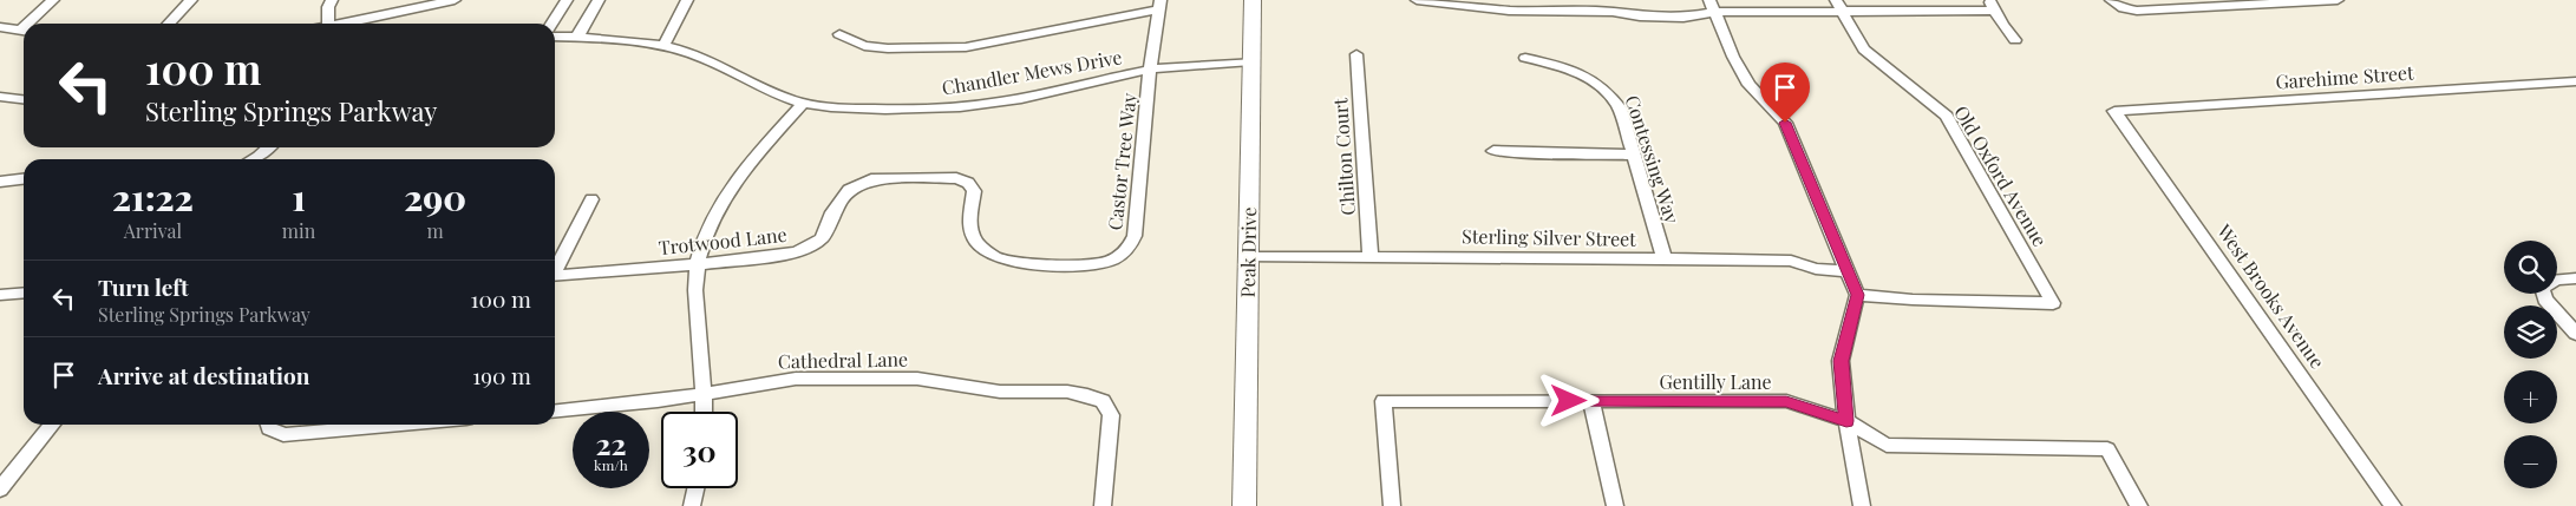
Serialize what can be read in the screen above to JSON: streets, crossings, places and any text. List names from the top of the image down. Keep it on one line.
{"streets":{"street":["Chandler Mews Drive","Garehime Street","Chilton Court","Contessing Way","Castor Tree Way","Old Oxford Avenue","Sterling Silver Street","Trotwood Lane","Peak Drive","West Brooks Avenue","Cathedral Lane","Gentilly Lane"]},"crossings":[["Chandler Mews Drive","Castor Tree Way"],["Chandler Mews Drive","Peak Drive"],["Garehime Street","West Brooks Avenue"],["Chilton Court","Sterling Silver Street"],["Contessing Way","Sterling Silver Street"],["Castor Tree Way","Trotwood Lane"],["Sterling Silver Street","Peak Drive"]],"page":{"turn":["100 m","Sterling Springs Parkway"],"eta":["21:22","Arrival","1","min","290","m"],"map_buttons":["+","−"],"list":[{"name":"Turn left","note":"Sterling Springs Parkway","value":"100 m"},{"name":"Arrive at destination","value":"190 m"}],"speed":"22 km/h","limit":"30"}}
